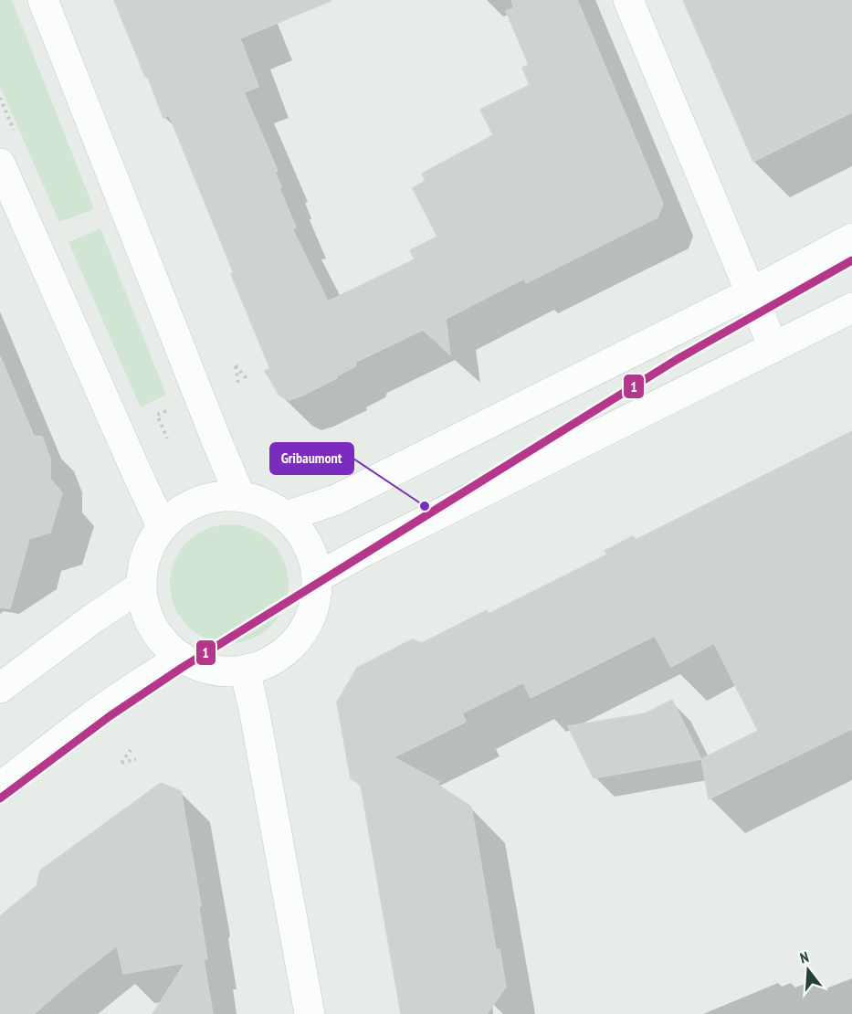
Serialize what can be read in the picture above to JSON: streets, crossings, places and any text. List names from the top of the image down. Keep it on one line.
{"places":["Gribaumont"],"lines":["transit line 1"],"north":"top"}
